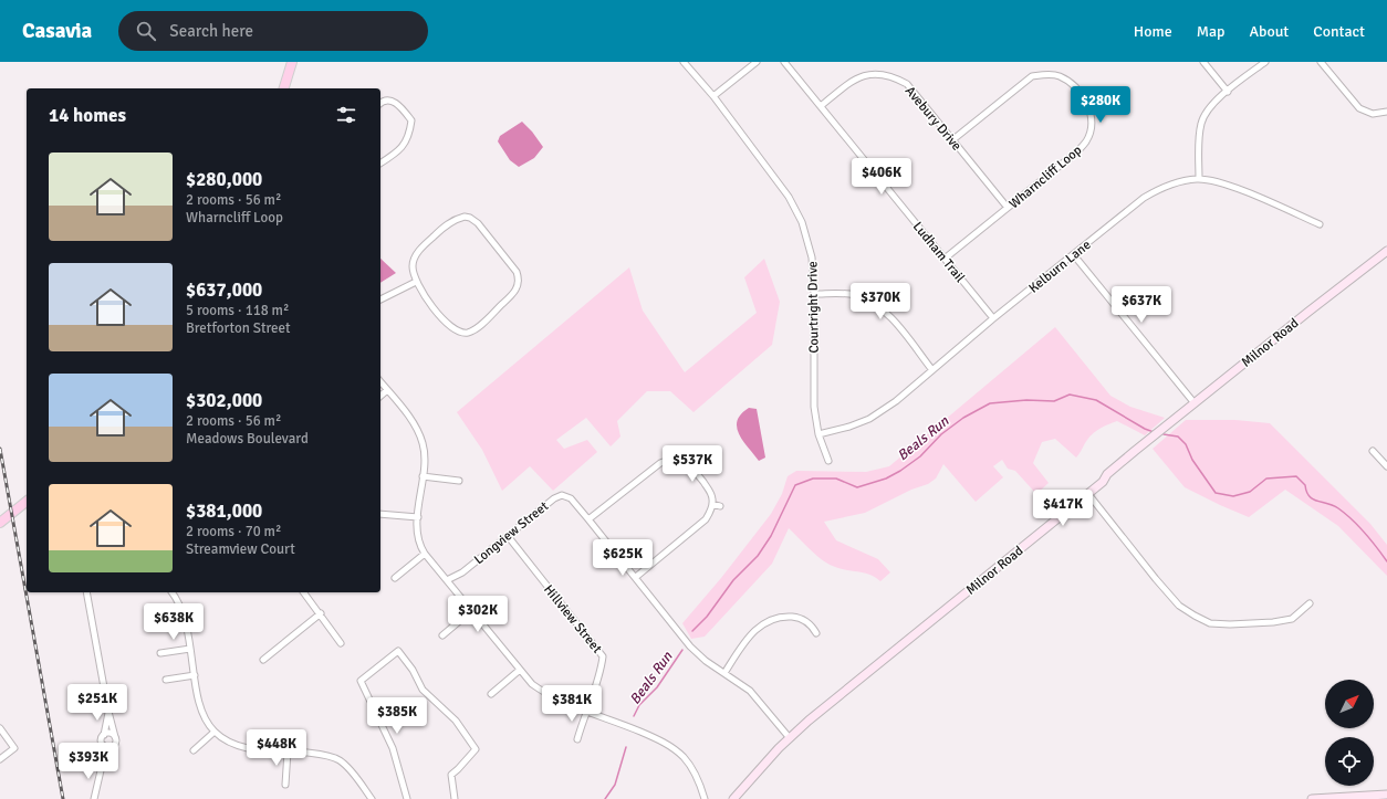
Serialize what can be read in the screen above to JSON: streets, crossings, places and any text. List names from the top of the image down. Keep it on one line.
{"streets":{"main road":["Milnor Road"],"street":["Avebury Drive","Wharncliff Loop","Ludham Trail","Kelburn Lane","Courtright Drive","Longview Street","Hillview Street"]},"crossings":[["Avebury Drive","Wharncliff Loop"],["Avebury Drive","Ludham Trail"],["Wharncliff Loop","Ludham Trail"],["Ludham Trail","Kelburn Lane"],["Kelburn Lane","Courtright Drive"],["Milnor Road","Longview Street"],["Longview Street","Hillview Street"]],"water":["Beals Run"],"north":"top right","page":{"header":"Casavia","search":"Search here","nav":["Home","Map","About","Contact"],"price":["$280K","$406K","$370K","$637K","$537K","$417K","$625K","$302K","$638K","$251K","$381K","$385K","$448K","$393K"],"heading":"14 homes","list":[{"name":"$280,000","note":"2 rooms · 56 m² · Wharncliff Loop"},{"name":"$637,000","note":"5 rooms · 118 m² · Bretforton Street"},{"name":"$302,000","note":"2 rooms · 56 m² · Meadows Boulevard"},{"name":"$381,000","note":"2 rooms · 70 m² · Streamview Court"}]}}
